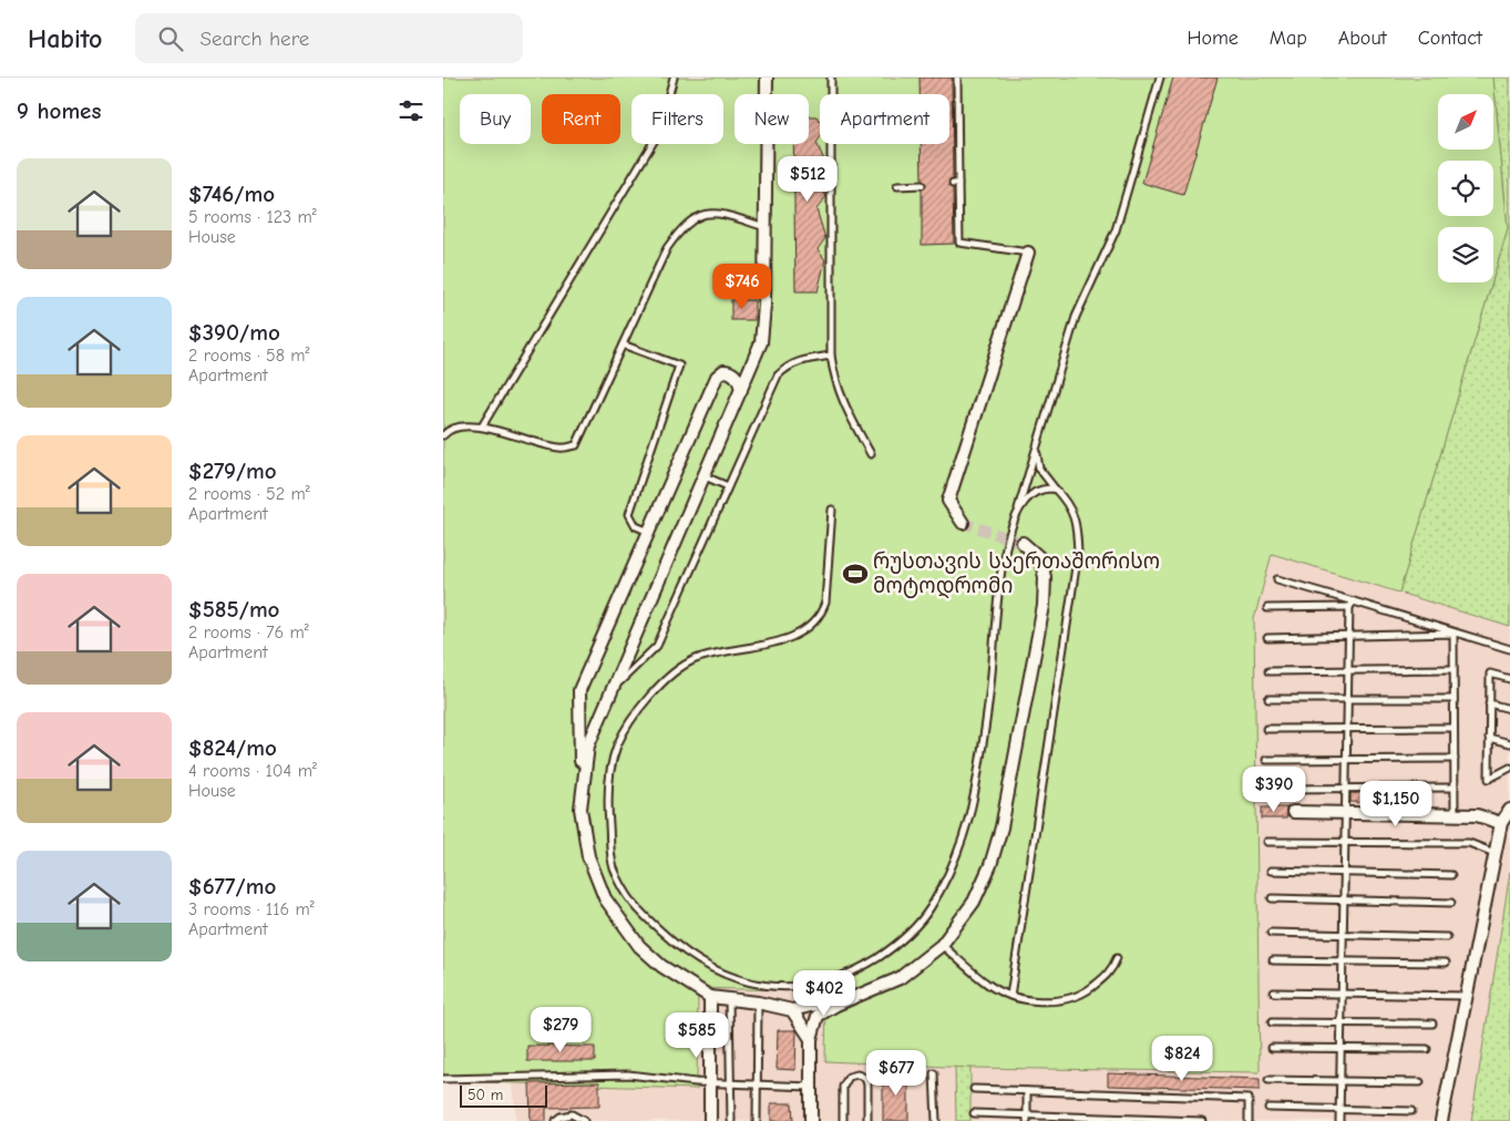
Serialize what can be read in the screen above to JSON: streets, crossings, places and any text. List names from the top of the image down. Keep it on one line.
{"places":{"sports":["რუსთავის საერთაშორისო მოტოდრომი"]},"scale_bar":"50 m","north":"top right","page":{"header":"Habito","search":"Search here","nav":["Home","Map","About","Contact"],"heading":"9 homes","chip":["Buy","Rent","Filters","New","Apartment"],"list":[{"name":"$746/mo","note":"5 rooms · 123 m² · House"},{"name":"$390/mo","note":"2 rooms · 58 m² · Apartment"},{"name":"$279/mo","note":"2 rooms · 52 m² · Apartment"},{"name":"$585/mo","note":"2 rooms · 76 m² · Apartment"},{"name":"$824/mo","note":"4 rooms · 104 m² · House"},{"name":"$677/mo","note":"3 rooms · 116 m² · Apartment"}],"price":["$512","$746","$390","$1,150","$402","$279","$585","$824","$677"],"scale":"50 m"}}
